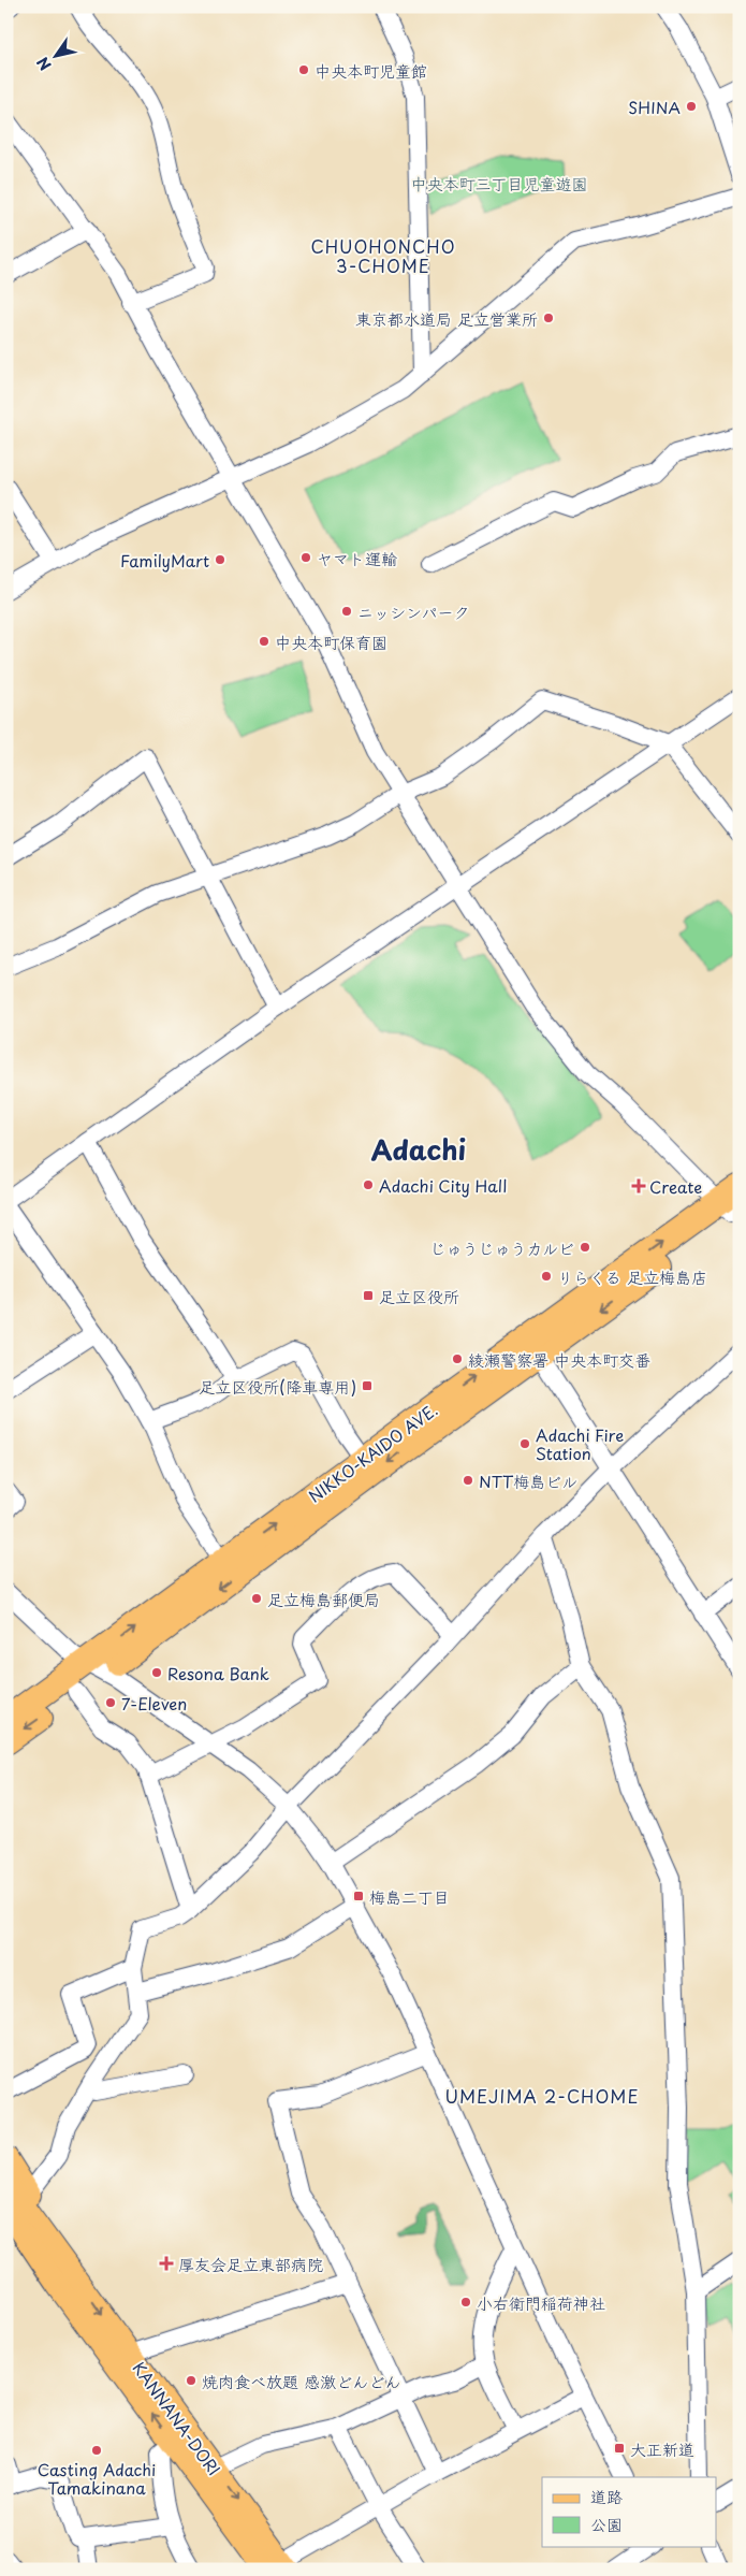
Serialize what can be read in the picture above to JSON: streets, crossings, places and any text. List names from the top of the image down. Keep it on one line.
{"streets":{"highway":["NIKKO-KAIDO AVE."],"main road":["KANNANA-DORI"]},"districts":["CHUOHONCHO 3-CHOME","Adachi","UMEJIMA 2-CHOME"],"parks":["中央本町三丁目児童遊園"],"places":{"other":["中央本町児童館","SHINA","東京都水道局 足立営業所","ヤマト運輸","FamilyMart","ニッシンパーク","中央本町保育園","Adachi City Hall","じゅうじゅうカルビ","りらくる 足立梅島店","綾瀬警察署 中央本町交番","Adachi Fire Station","NTT梅島ビル","足立梅島郵便局","Resona Bank","7-Eleven","小右衛門稲荷神社","焼肉食べ放題 感激どんどん","Casting Adachi Tamakinana"],"health":["Create","厚友会足立東部病院"],"transit":["足立区役所","足立区役所(降車専用)","梅島二丁目","大正新道"]},"legend":["道路","公園"],"north":"bottom left"}
